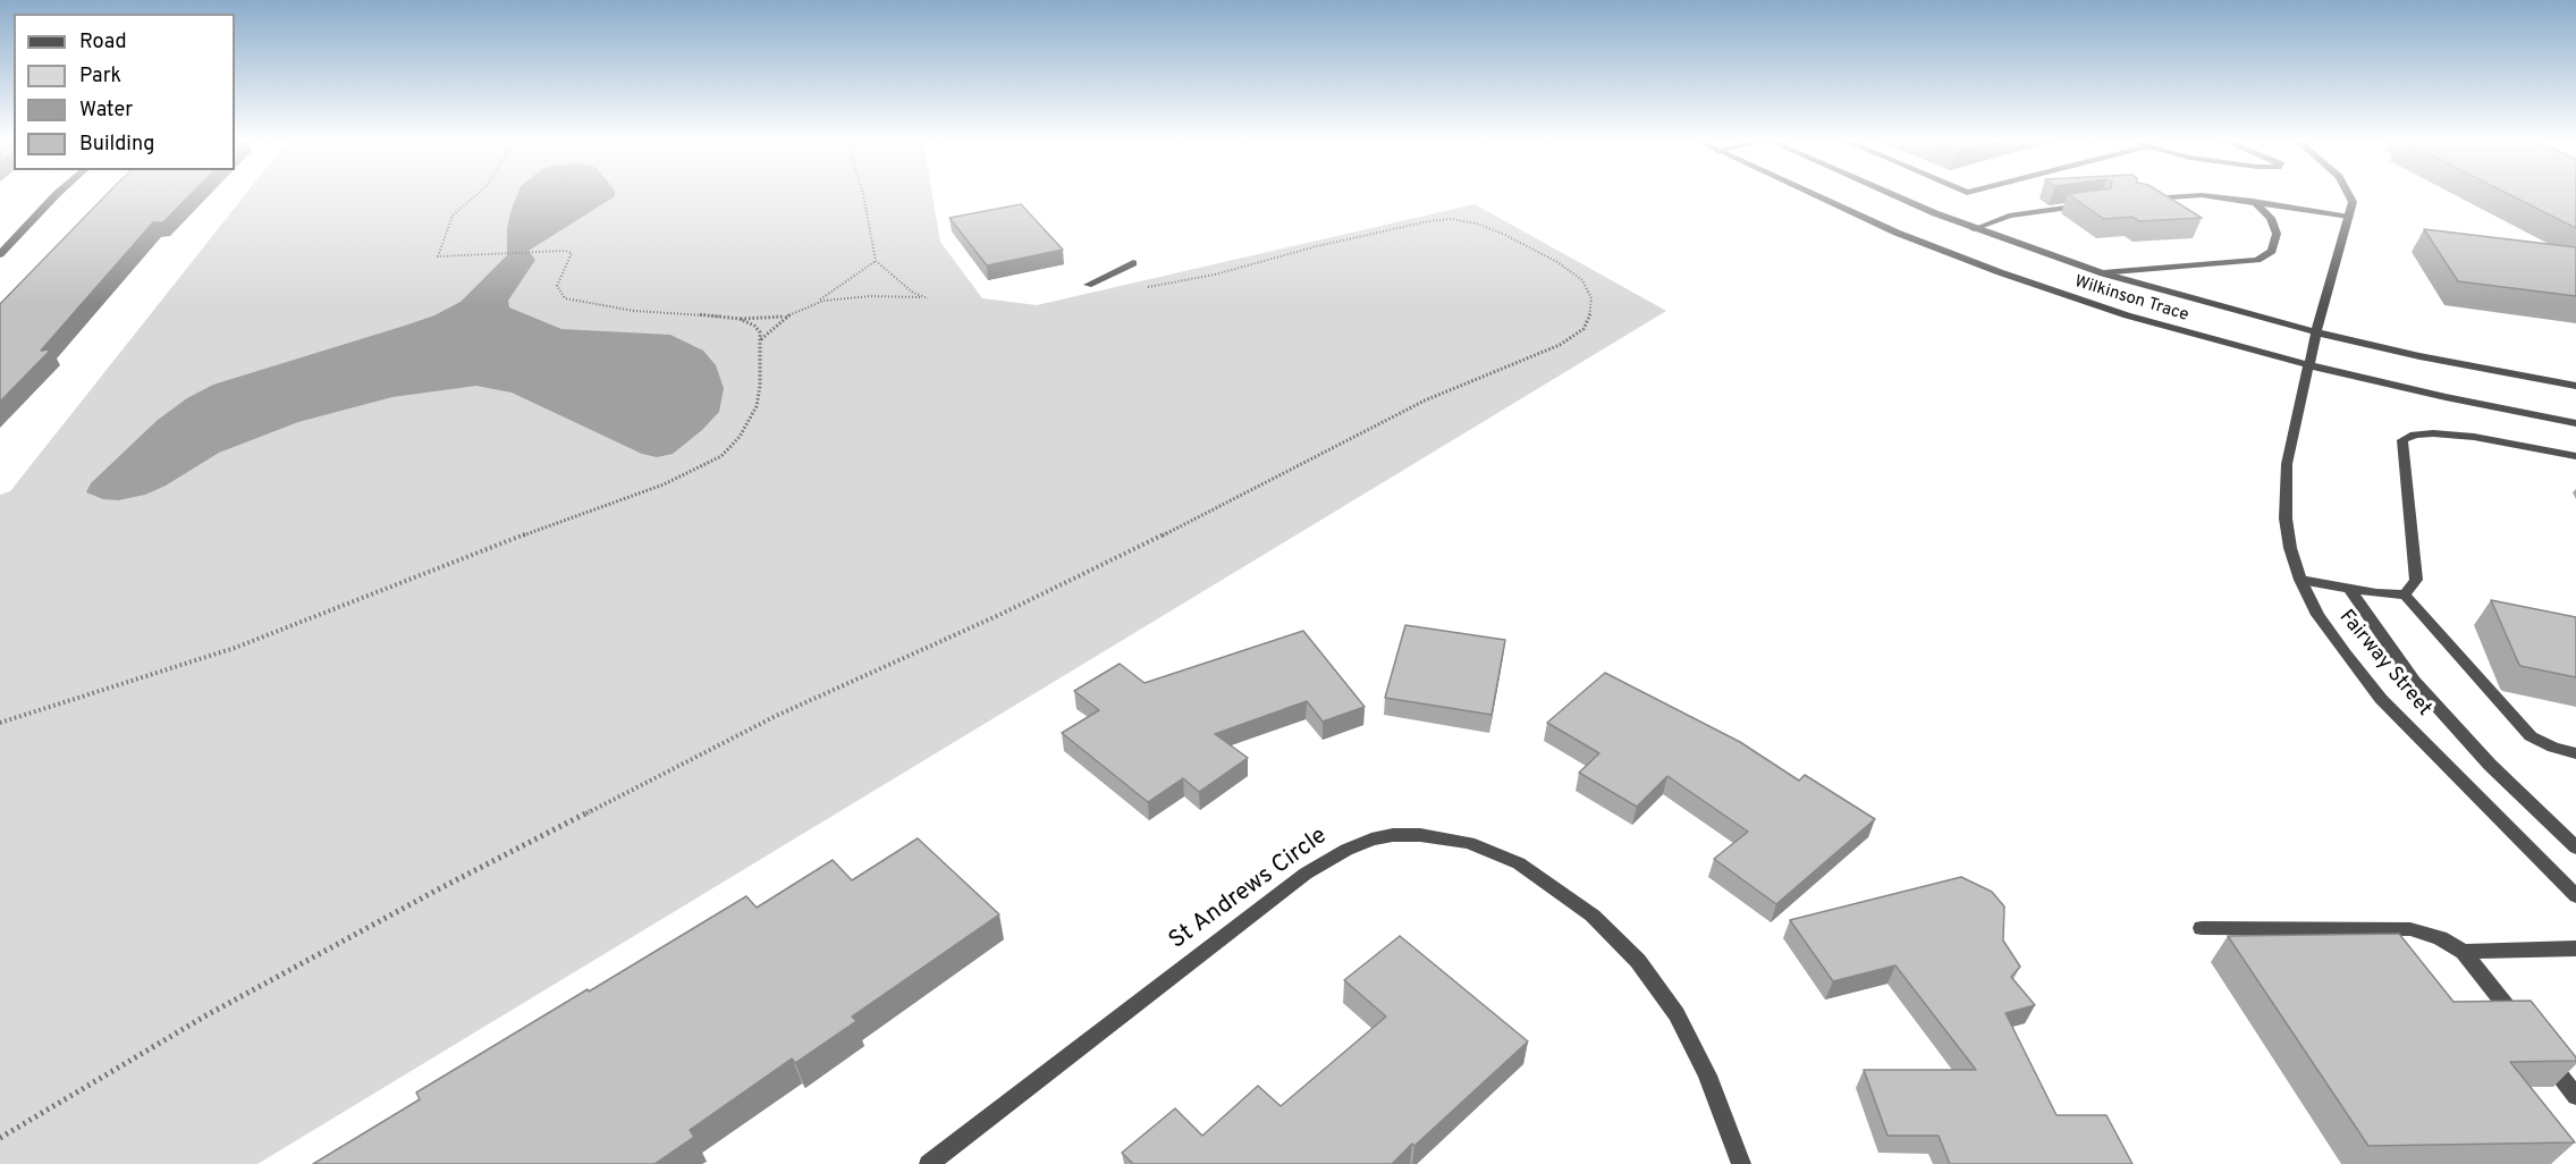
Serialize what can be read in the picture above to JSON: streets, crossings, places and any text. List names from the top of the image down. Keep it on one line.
{"streets":{"street":["Wilkinson Trace","Fairway Street","St Andrews Circle"]},"crossings":[["Wilkinson Trace","Fairway Street"]],"legend":["Road","Park","Water","Building"]}
